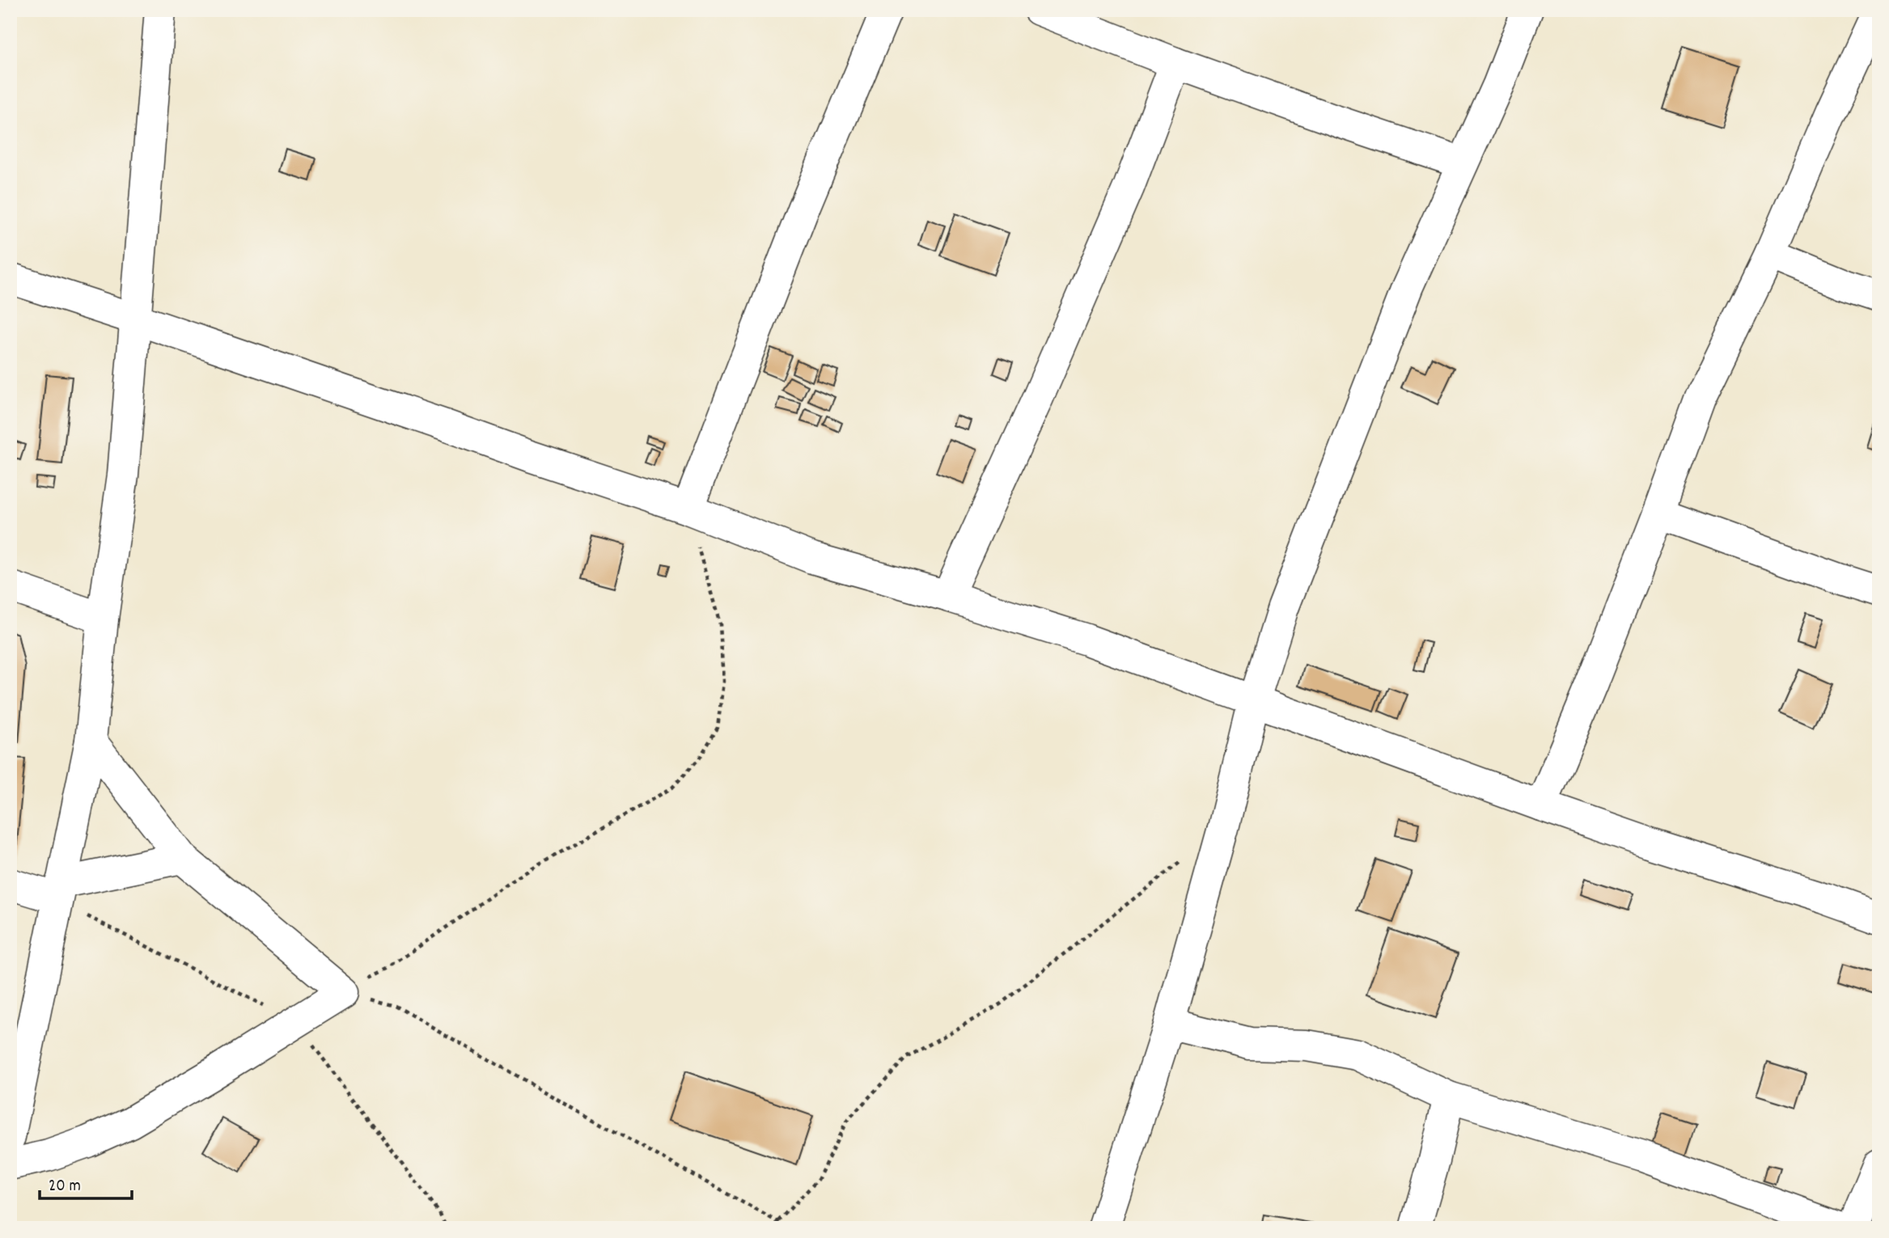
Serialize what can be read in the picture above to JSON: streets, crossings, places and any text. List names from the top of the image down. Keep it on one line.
{"scale_bar":"20 m"}
